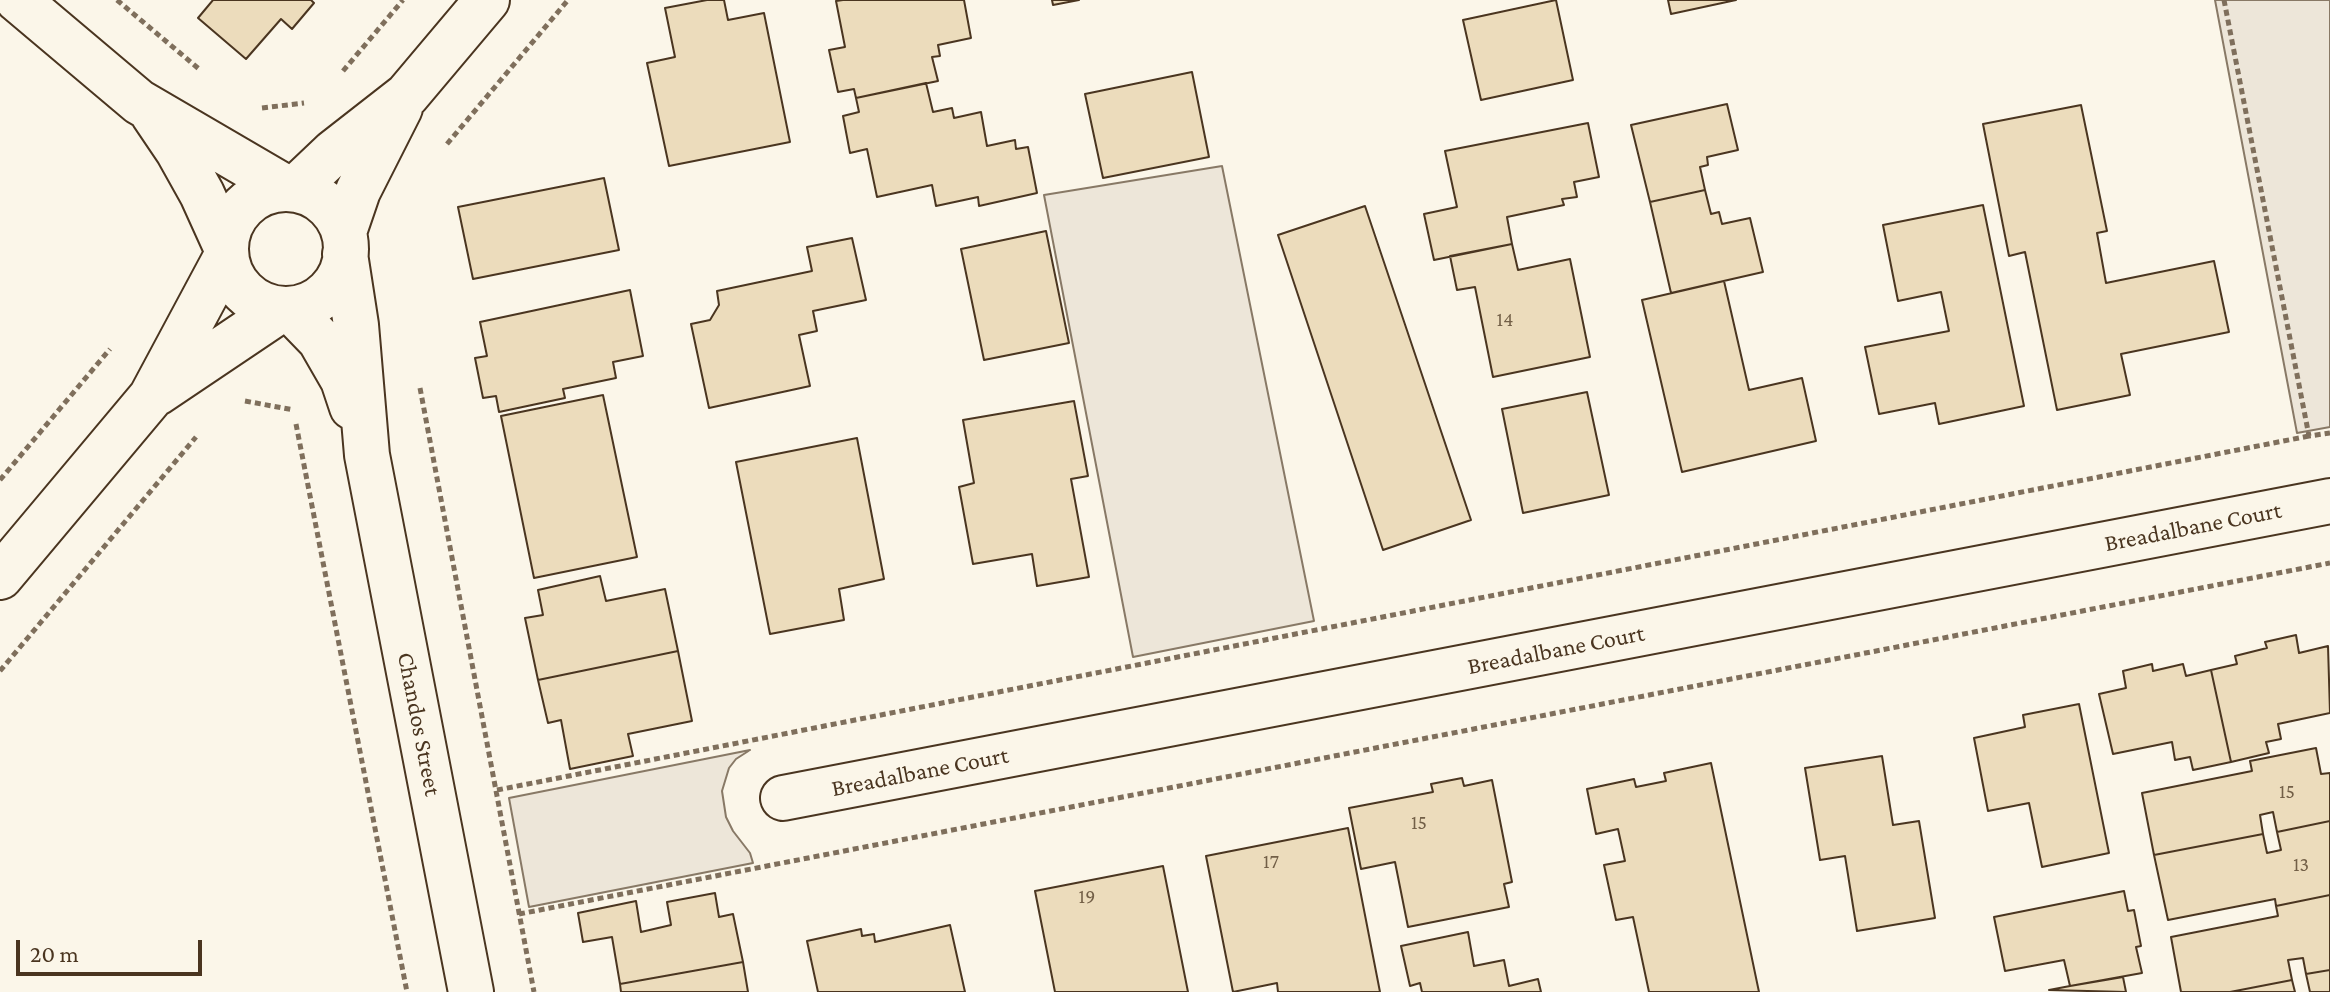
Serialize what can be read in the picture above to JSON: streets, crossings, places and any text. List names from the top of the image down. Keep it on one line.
{"streets":{"street":["Breadalbane Court","Chandos Street"]},"house_numbers":["14","15","15","17","13","19"],"scale_bar":"20 m"}
